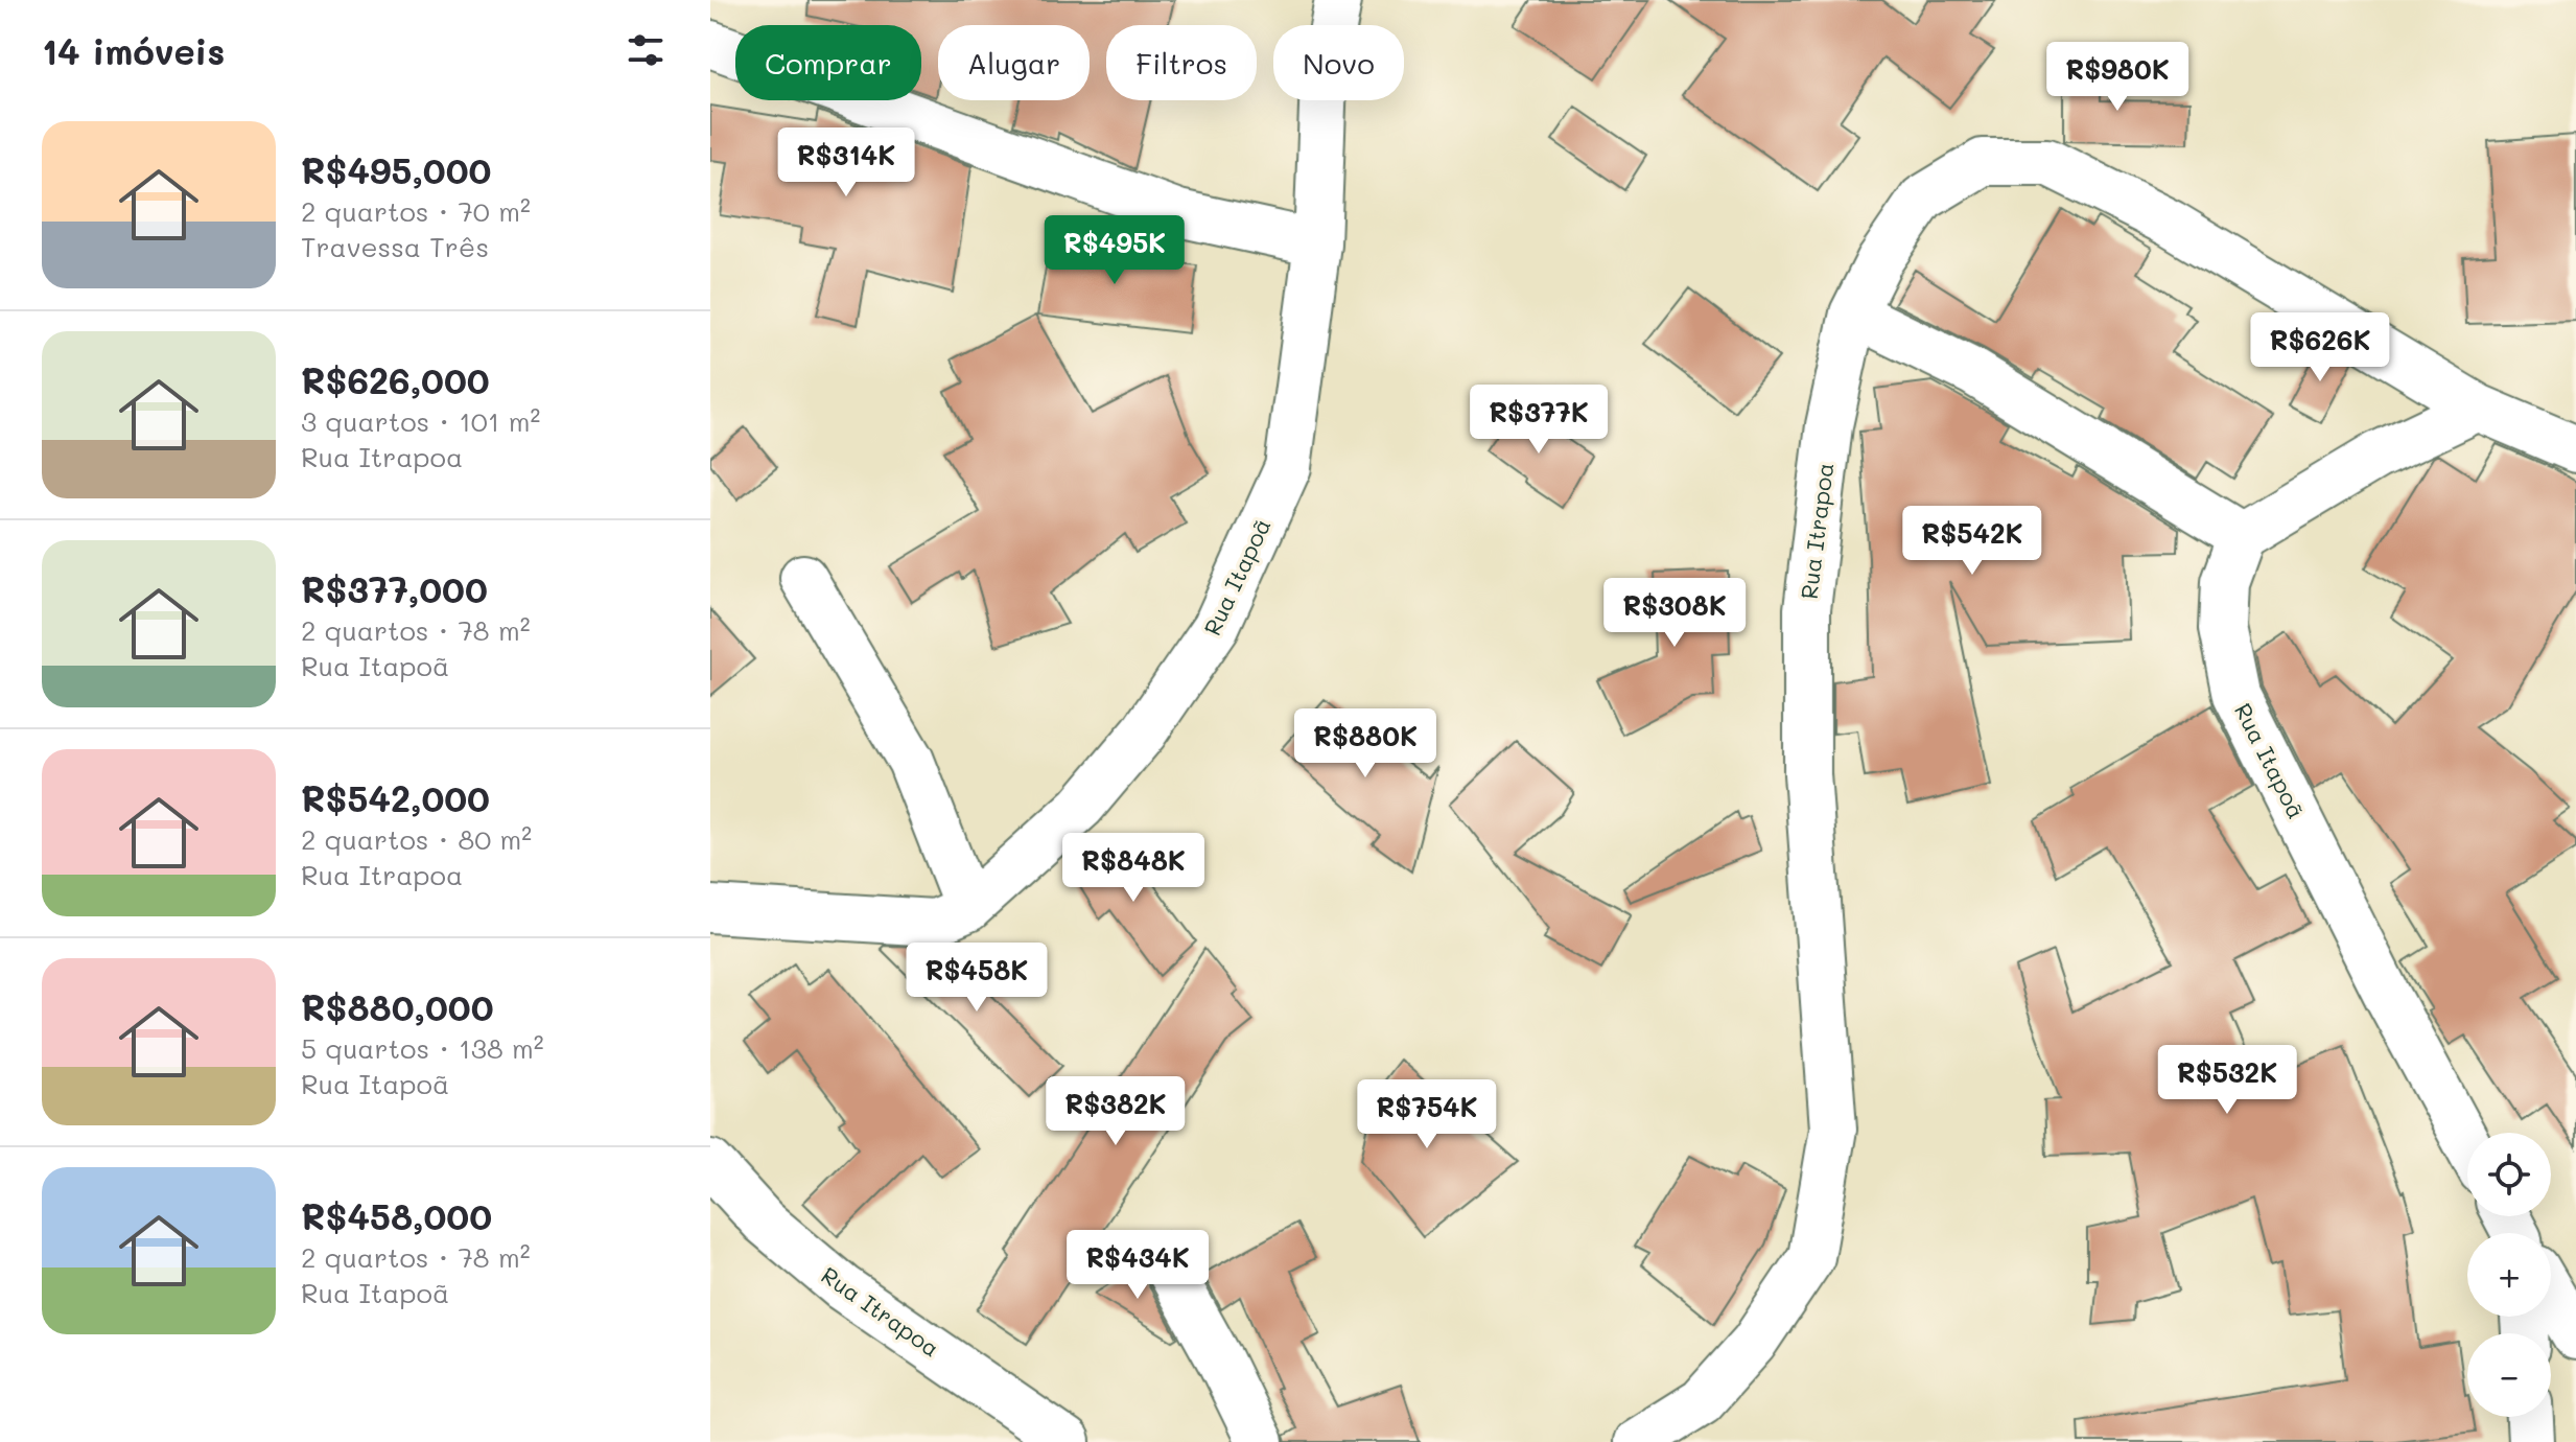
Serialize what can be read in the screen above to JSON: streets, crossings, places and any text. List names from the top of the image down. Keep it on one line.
{"streets":{"street":["Rua Itrapoa","Rua Itapoã"]},"page":{"heading":"14 imóveis","chip":["Comprar","Alugar","Filtros","Novo"],"price":["R$980K","R$314K","R$495K","R$626K","R$377K","R$542K","R$308K","R$880K","R$848K","R$458K","R$532K","R$382K","R$754K","R$434K"],"list":[{"name":"R$495,000","note":"2 quartos · 70 m² · Travessa Três"},{"name":"R$626,000","note":"3 quartos · 101 m² · Rua Itrapoa"},{"name":"R$377,000","note":"2 quartos · 78 m² · Rua Itapoã"},{"name":"R$542,000","note":"2 quartos · 80 m² · Rua Itrapoa"},{"name":"R$880,000","note":"5 quartos · 138 m² · Rua Itapoã"},{"name":"R$458,000","note":"2 quartos · 78 m² · Rua Itapoã"}],"map_buttons":["+","−"]}}
